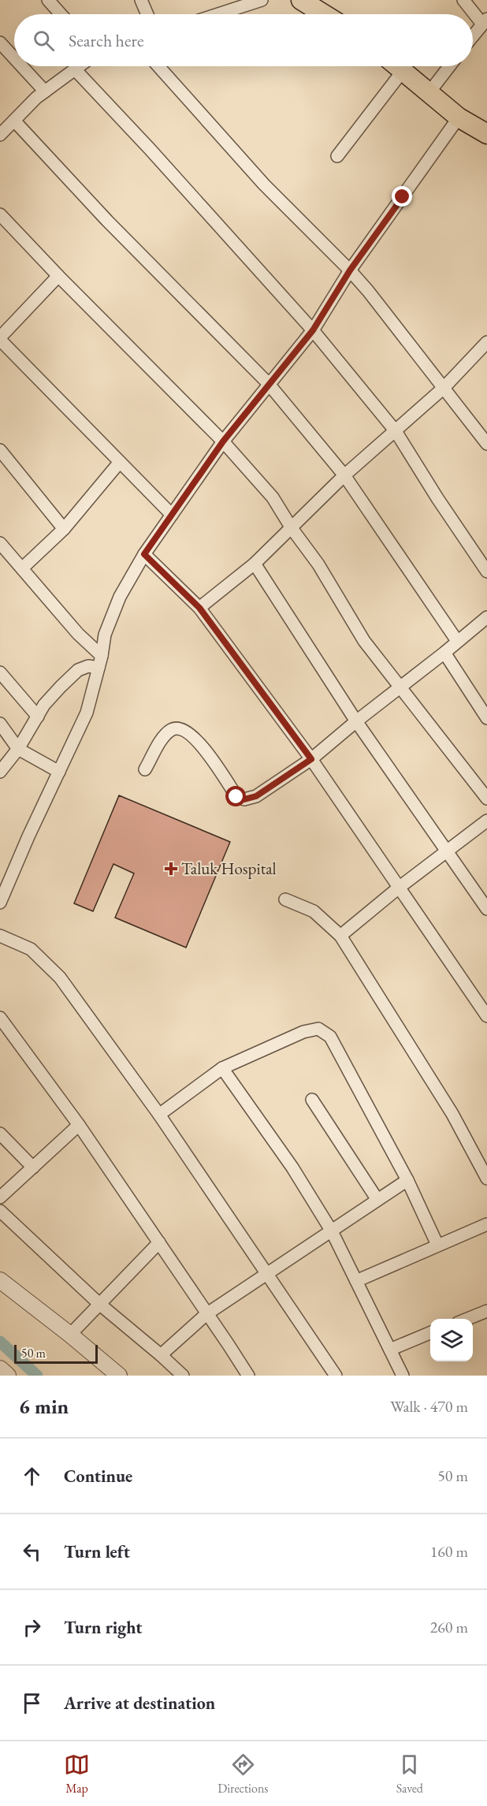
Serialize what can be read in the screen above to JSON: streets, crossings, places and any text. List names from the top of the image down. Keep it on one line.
{"places":{"health":["Taluk Hospital"]},"scale_bar":"50 m","page":{"search":"Search here","scale":"50 m","heading":["6 min","Walk · 470 m"],"list":[["Continue","50 m"],["Turn left","160 m"],["Turn right","260 m"],"Arrive at destination"],"nav":["Map","Directions","Saved"]}}
